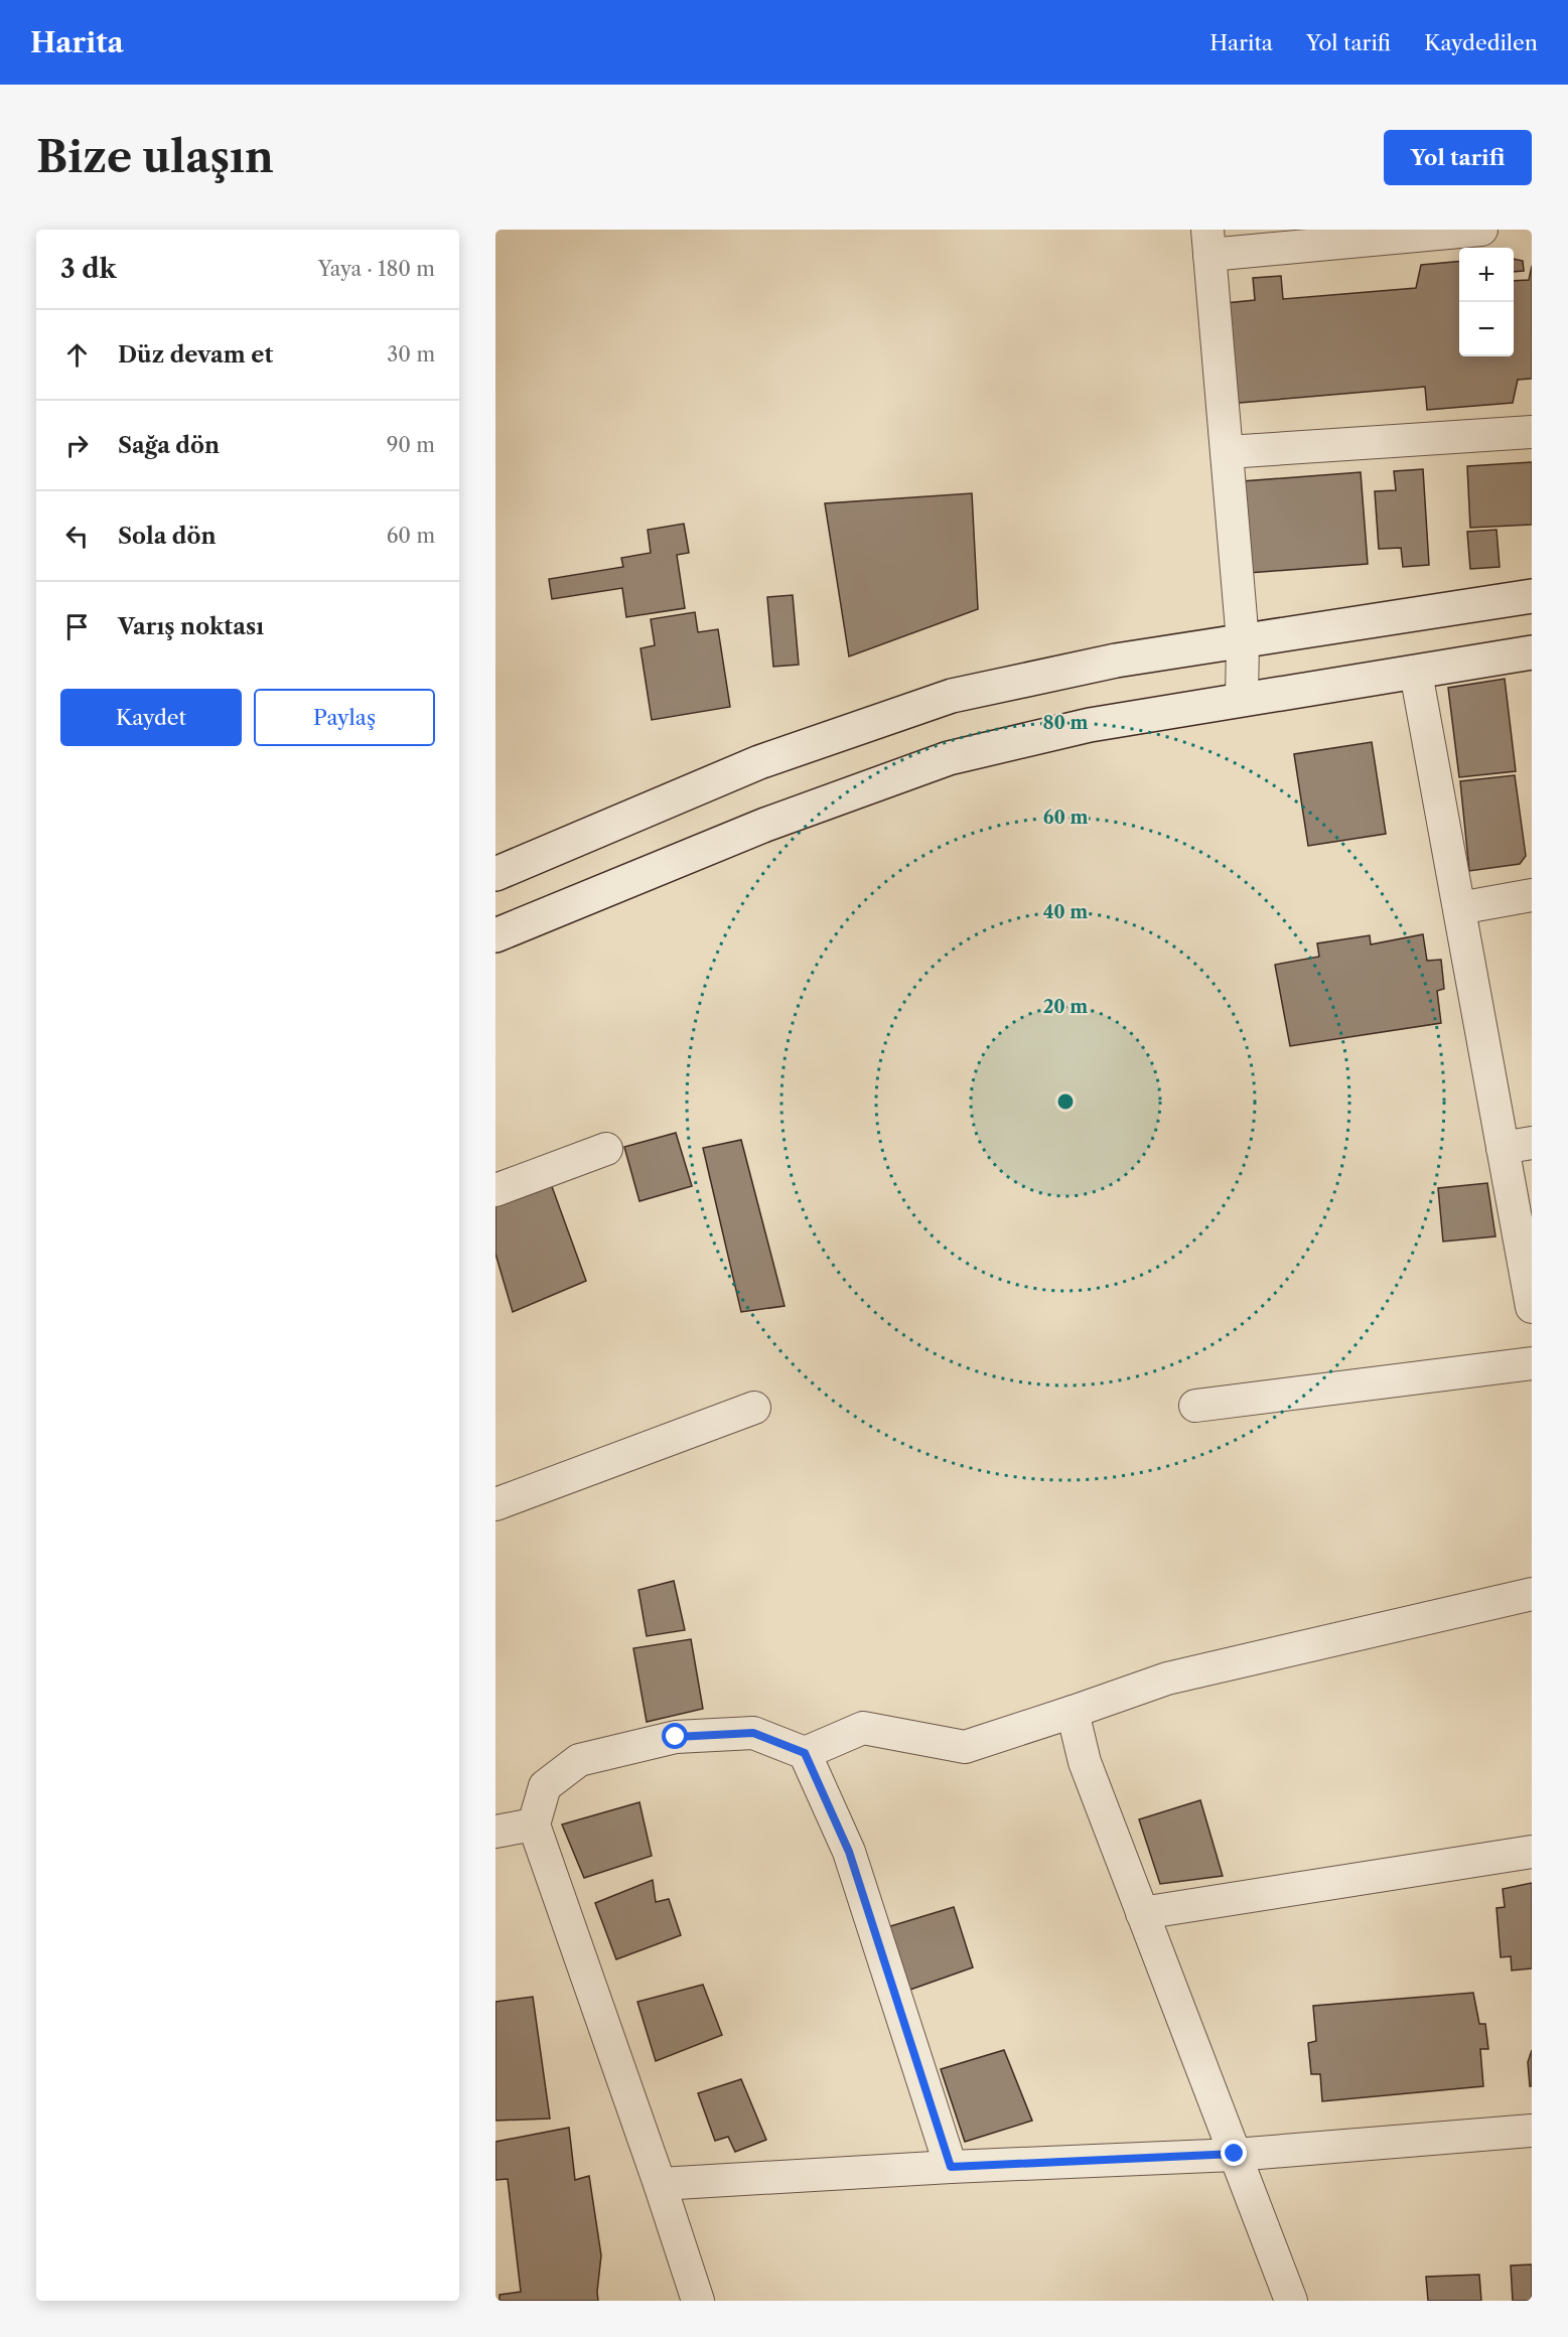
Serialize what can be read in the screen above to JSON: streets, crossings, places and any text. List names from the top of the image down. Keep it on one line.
{"page":{"header":"Harita","nav":["Harita","Yol tarifi","Kaydedilen"],"buttons":["Yol tarifi",["Kaydet","Paylaş"]],"title":"Bize ulaşın","heading":["3 dk","Yaya · 180 m"],"map_buttons":["+","−"],"list":[["Düz devam et","30 m"],["Sağa dön","90 m"],["Sola dön","60 m"],"Varış noktası"]},"rings":["80 m","60 m","40 m","20 m"]}
